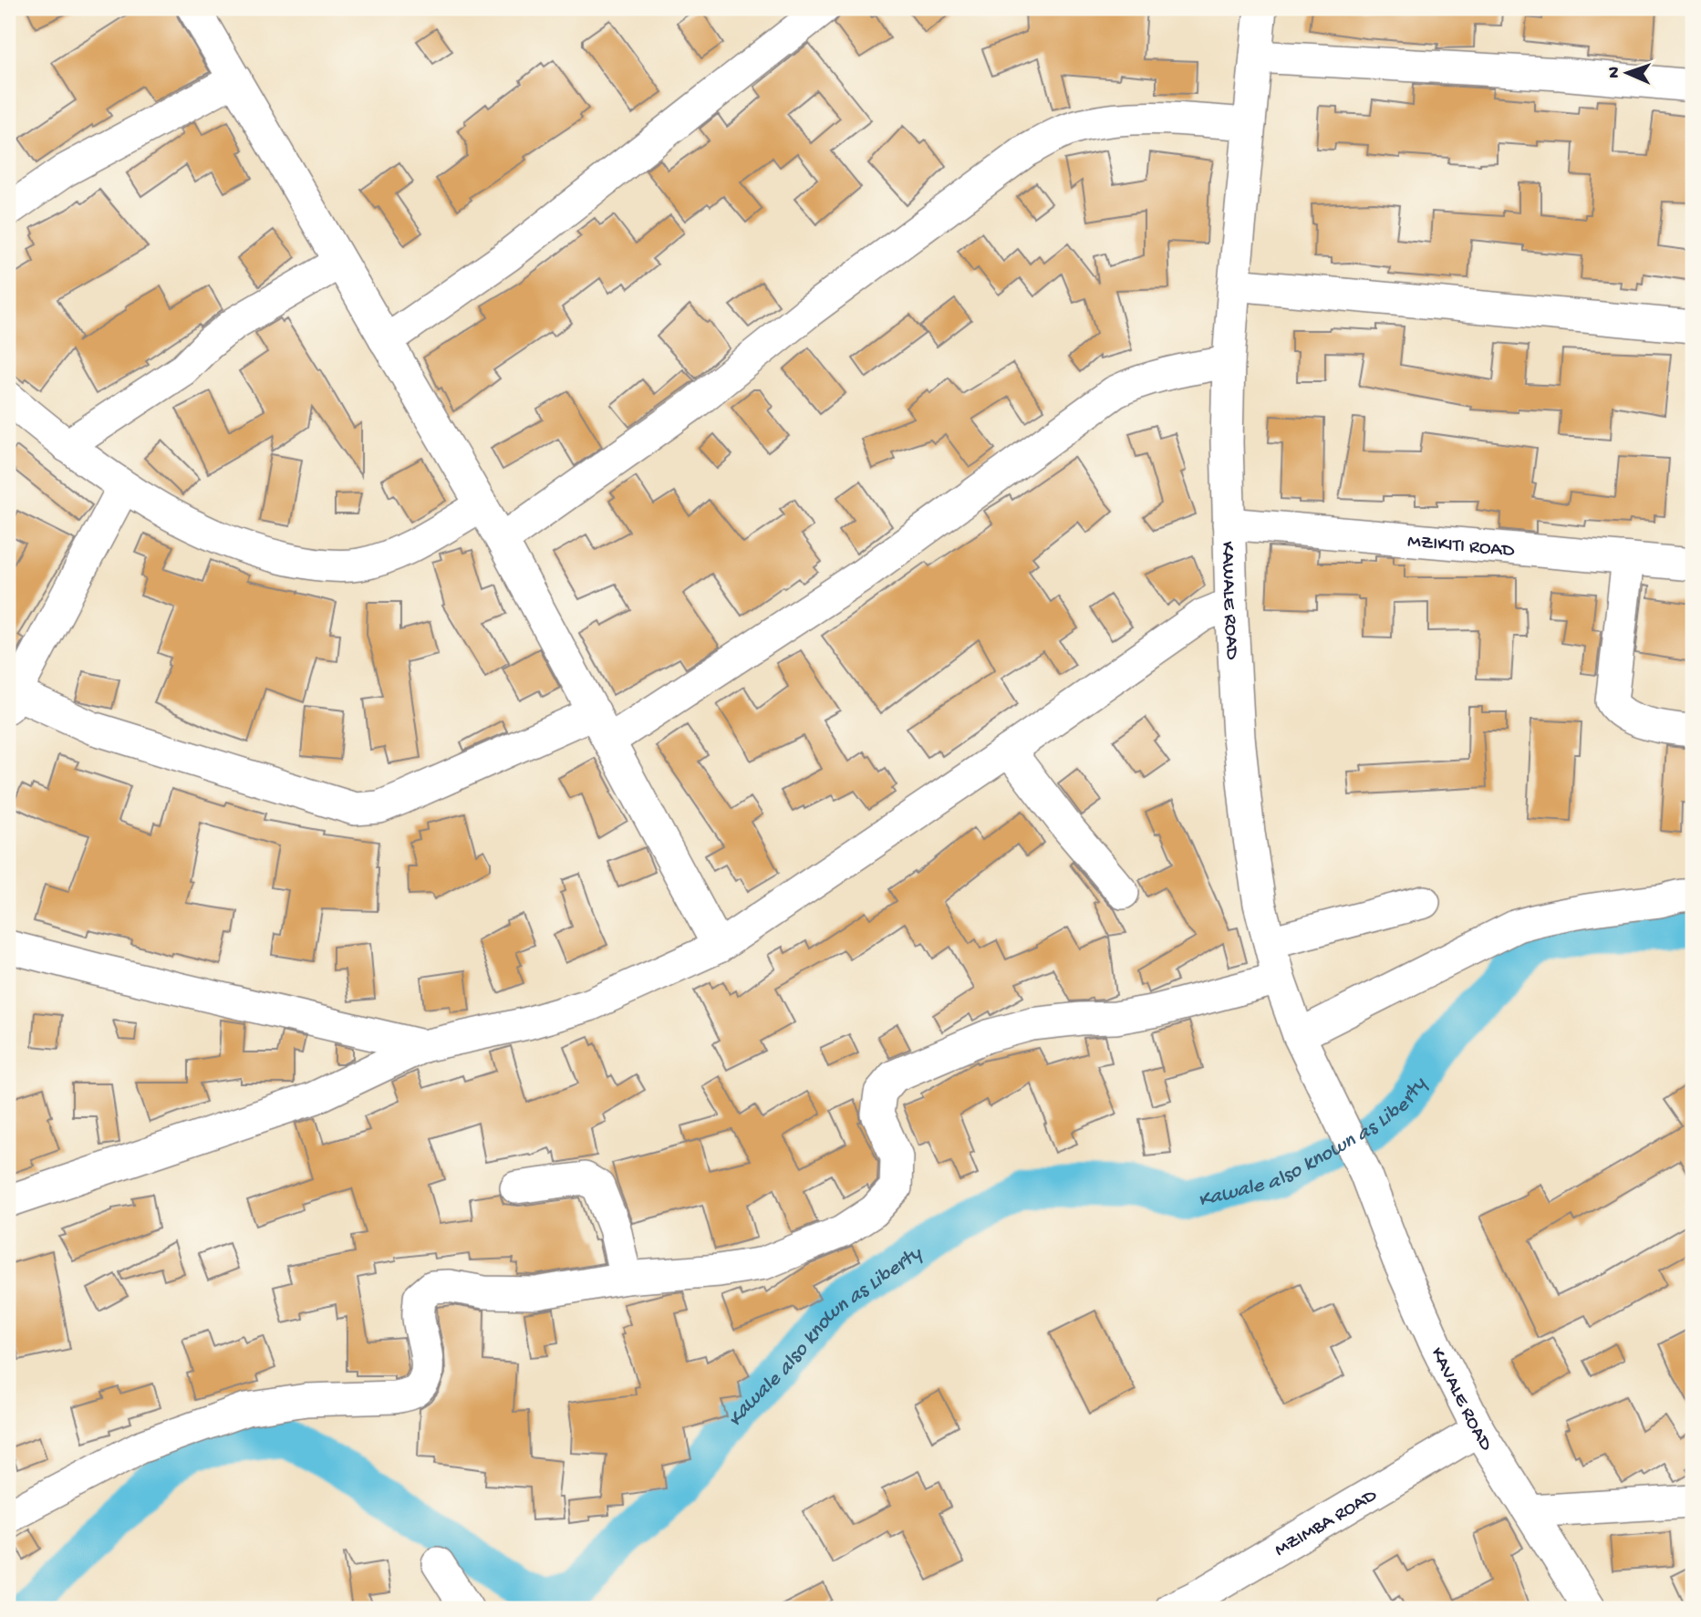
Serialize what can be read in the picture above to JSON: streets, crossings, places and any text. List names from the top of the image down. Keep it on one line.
{"streets":{"street":["MZIKITI ROAD","KAWALE ROAD","KAVALE ROAD","MZIMBA ROAD"]},"crossings":[["MZIKITI ROAD","KAWALE ROAD"],["KAWALE ROAD","KAVALE ROAD"],["KAVALE ROAD","MZIMBA ROAD"]],"water":["Kawale also known as Liberty"],"north":"left"}
